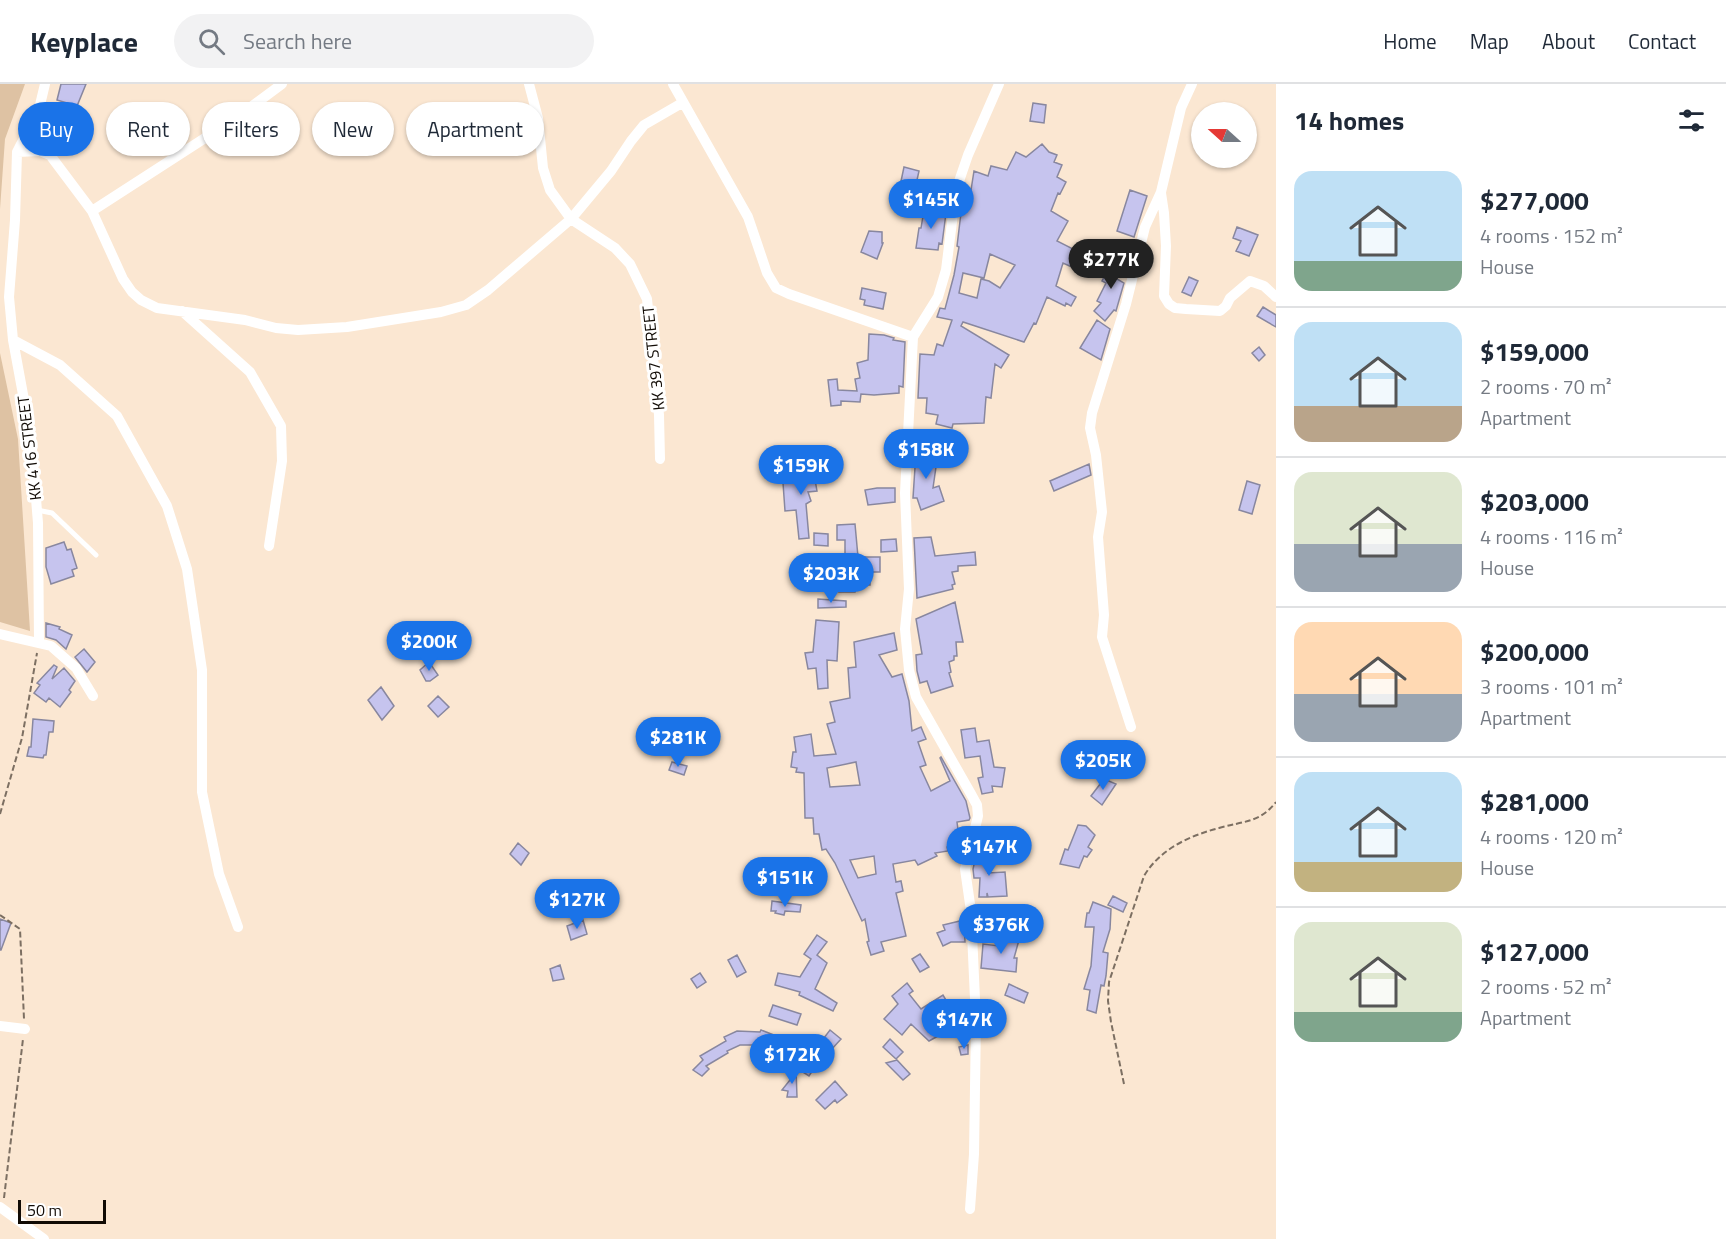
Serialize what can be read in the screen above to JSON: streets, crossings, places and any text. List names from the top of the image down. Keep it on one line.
{"streets":{"street":["KK 397 STREET","KK 416 STREET"]},"scale_bar":"50 m","north":"left","page":{"header":"Keyplace","search":"Search here","nav":["Home","Map","About","Contact"],"heading":"14 homes","chip":["Buy","Rent","Filters","New","Apartment"],"list":[{"name":"$277,000","note":"4 rooms · 152 m² · House"},{"name":"$159,000","note":"2 rooms · 70 m² · Apartment"},{"name":"$203,000","note":"4 rooms · 116 m² · House"},{"name":"$200,000","note":"3 rooms · 101 m² · Apartment"},{"name":"$281,000","note":"4 rooms · 120 m² · House"},{"name":"$127,000","note":"2 rooms · 52 m² · Apartment"}],"price":["$145K","$277K","$158K","$159K","$203K","$200K","$281K","$205K","$147K","$151K","$127K","$376K","$147K","$172K"],"scale":"50 m"}}
